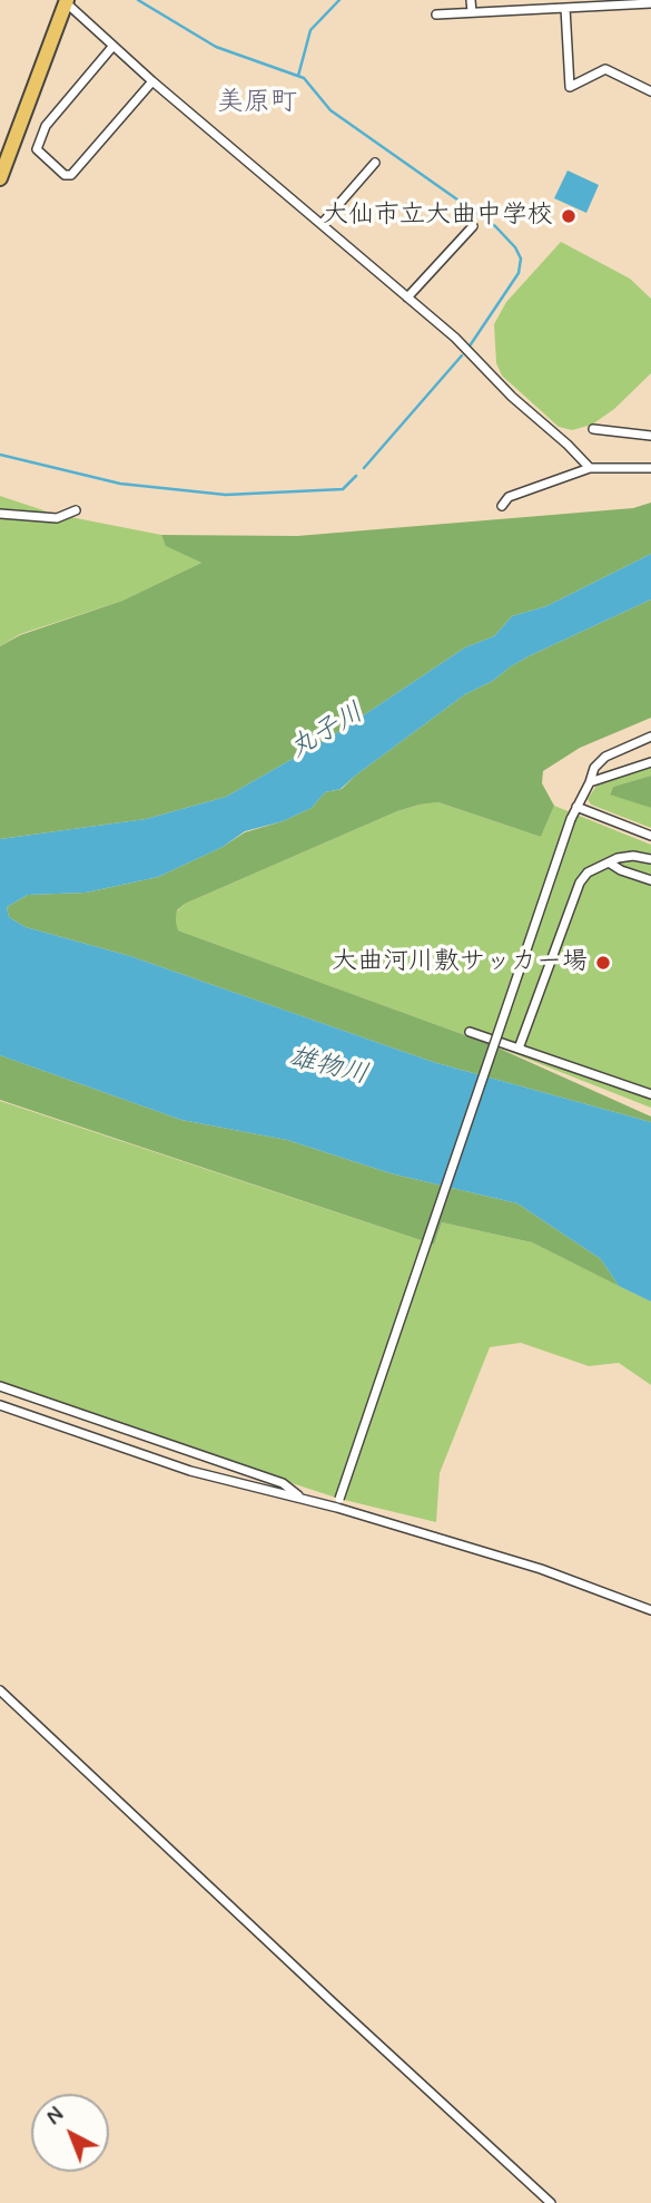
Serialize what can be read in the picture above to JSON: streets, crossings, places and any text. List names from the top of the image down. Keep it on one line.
{"districts":["美原町"],"water":["丸子川","雄物川"],"places":["大仙市立大曲中学校","大曲河川敷サッカー場"],"north":"top left"}
